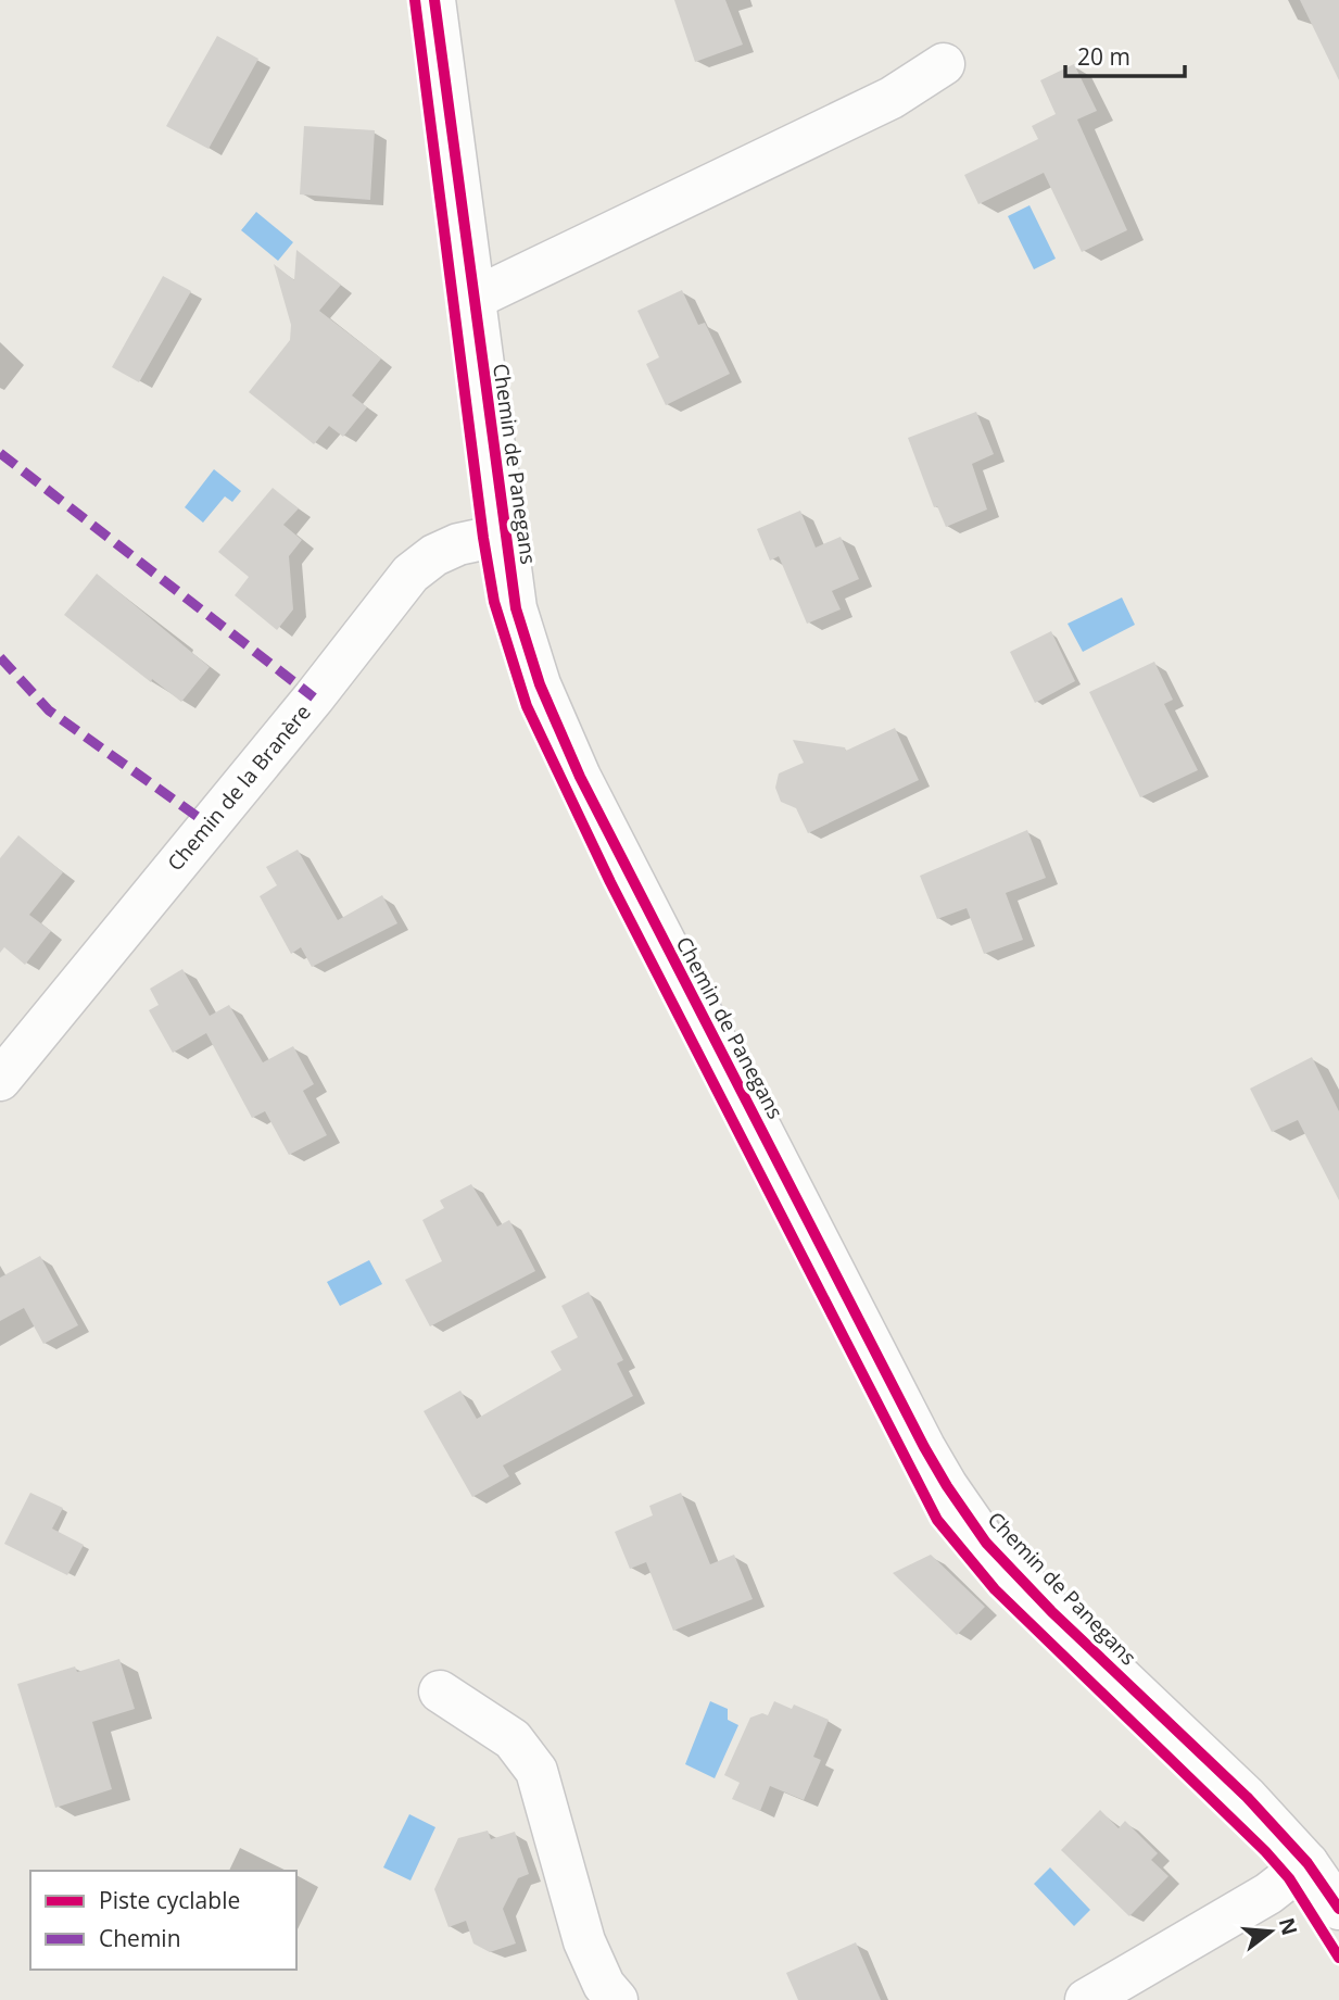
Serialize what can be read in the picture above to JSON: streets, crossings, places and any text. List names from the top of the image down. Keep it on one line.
{"streets":{"street":["Chemin de Panegans","Chemin de la Branère"]},"crossings":[["Chemin de Panegans","Chemin de la Branère"]],"legend":["Piste cyclable","Chemin"],"scale_bar":"20 m","north":"right"}
